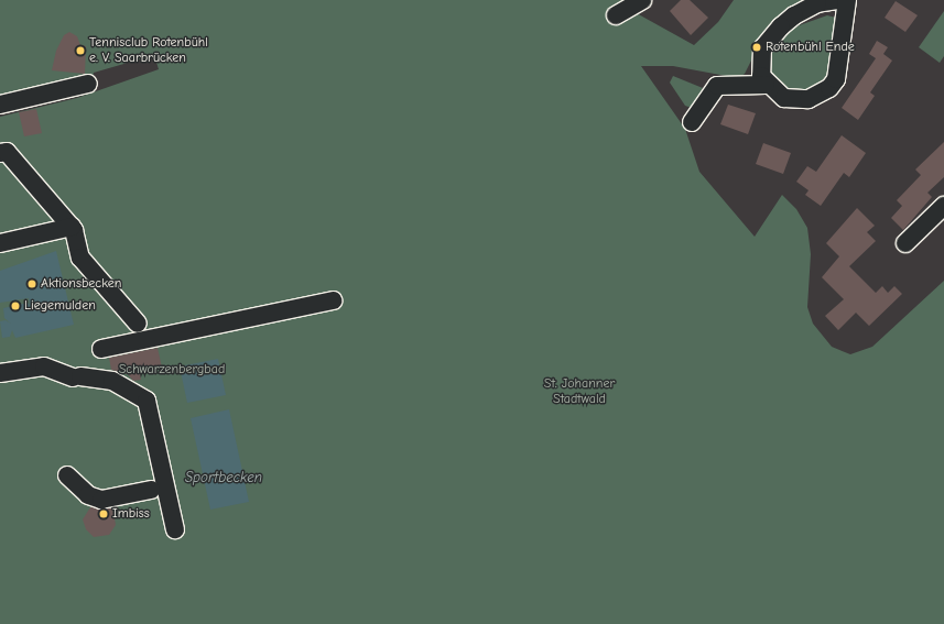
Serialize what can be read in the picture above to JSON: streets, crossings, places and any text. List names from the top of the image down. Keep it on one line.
{"water":["Sportbecken"],"parks":["Schwarzenbergbad","St. Johanner Stadtwald"],"places":["Rotenbühl Ende","Tennisclub Rotenbühl e. V. Saarbrücken","Aktionsbecken","Liegemulden","Imbiss"]}
